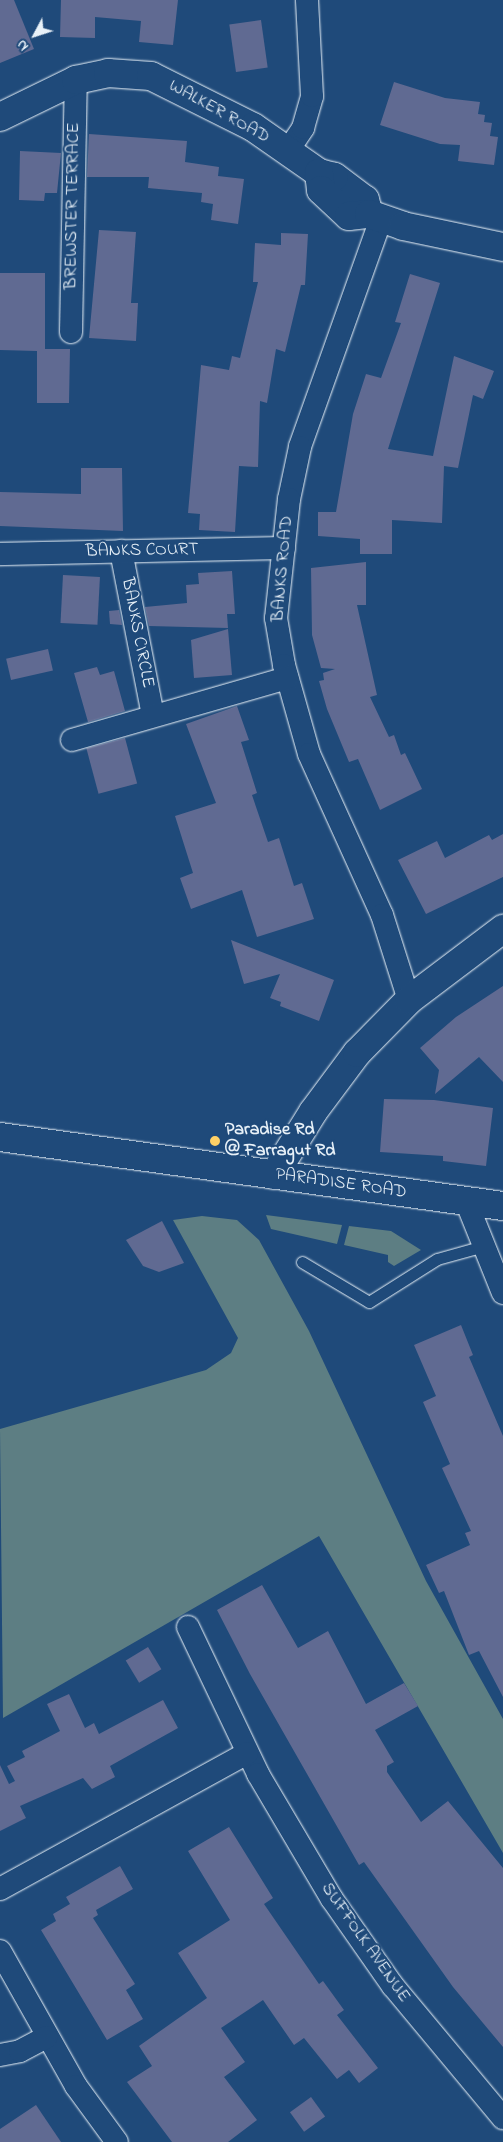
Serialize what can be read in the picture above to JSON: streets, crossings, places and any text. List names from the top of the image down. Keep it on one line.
{"streets":{"main road":["WALKER ROAD","PARADISE ROAD"],"street":["BREWSTER TERRACE","BANKS COURT","BANKS ROAD","BANKS CIRCLE","SUFFOLK AVENUE"]},"crossings":[["WALKER ROAD","BREWSTER TERRACE"],["WALKER ROAD","BANKS ROAD"],["BANKS COURT","BANKS ROAD"],["BANKS COURT","BANKS CIRCLE"]],"places":["Paradise Rd @ Farragut Rd"],"north":"bottom left"}
